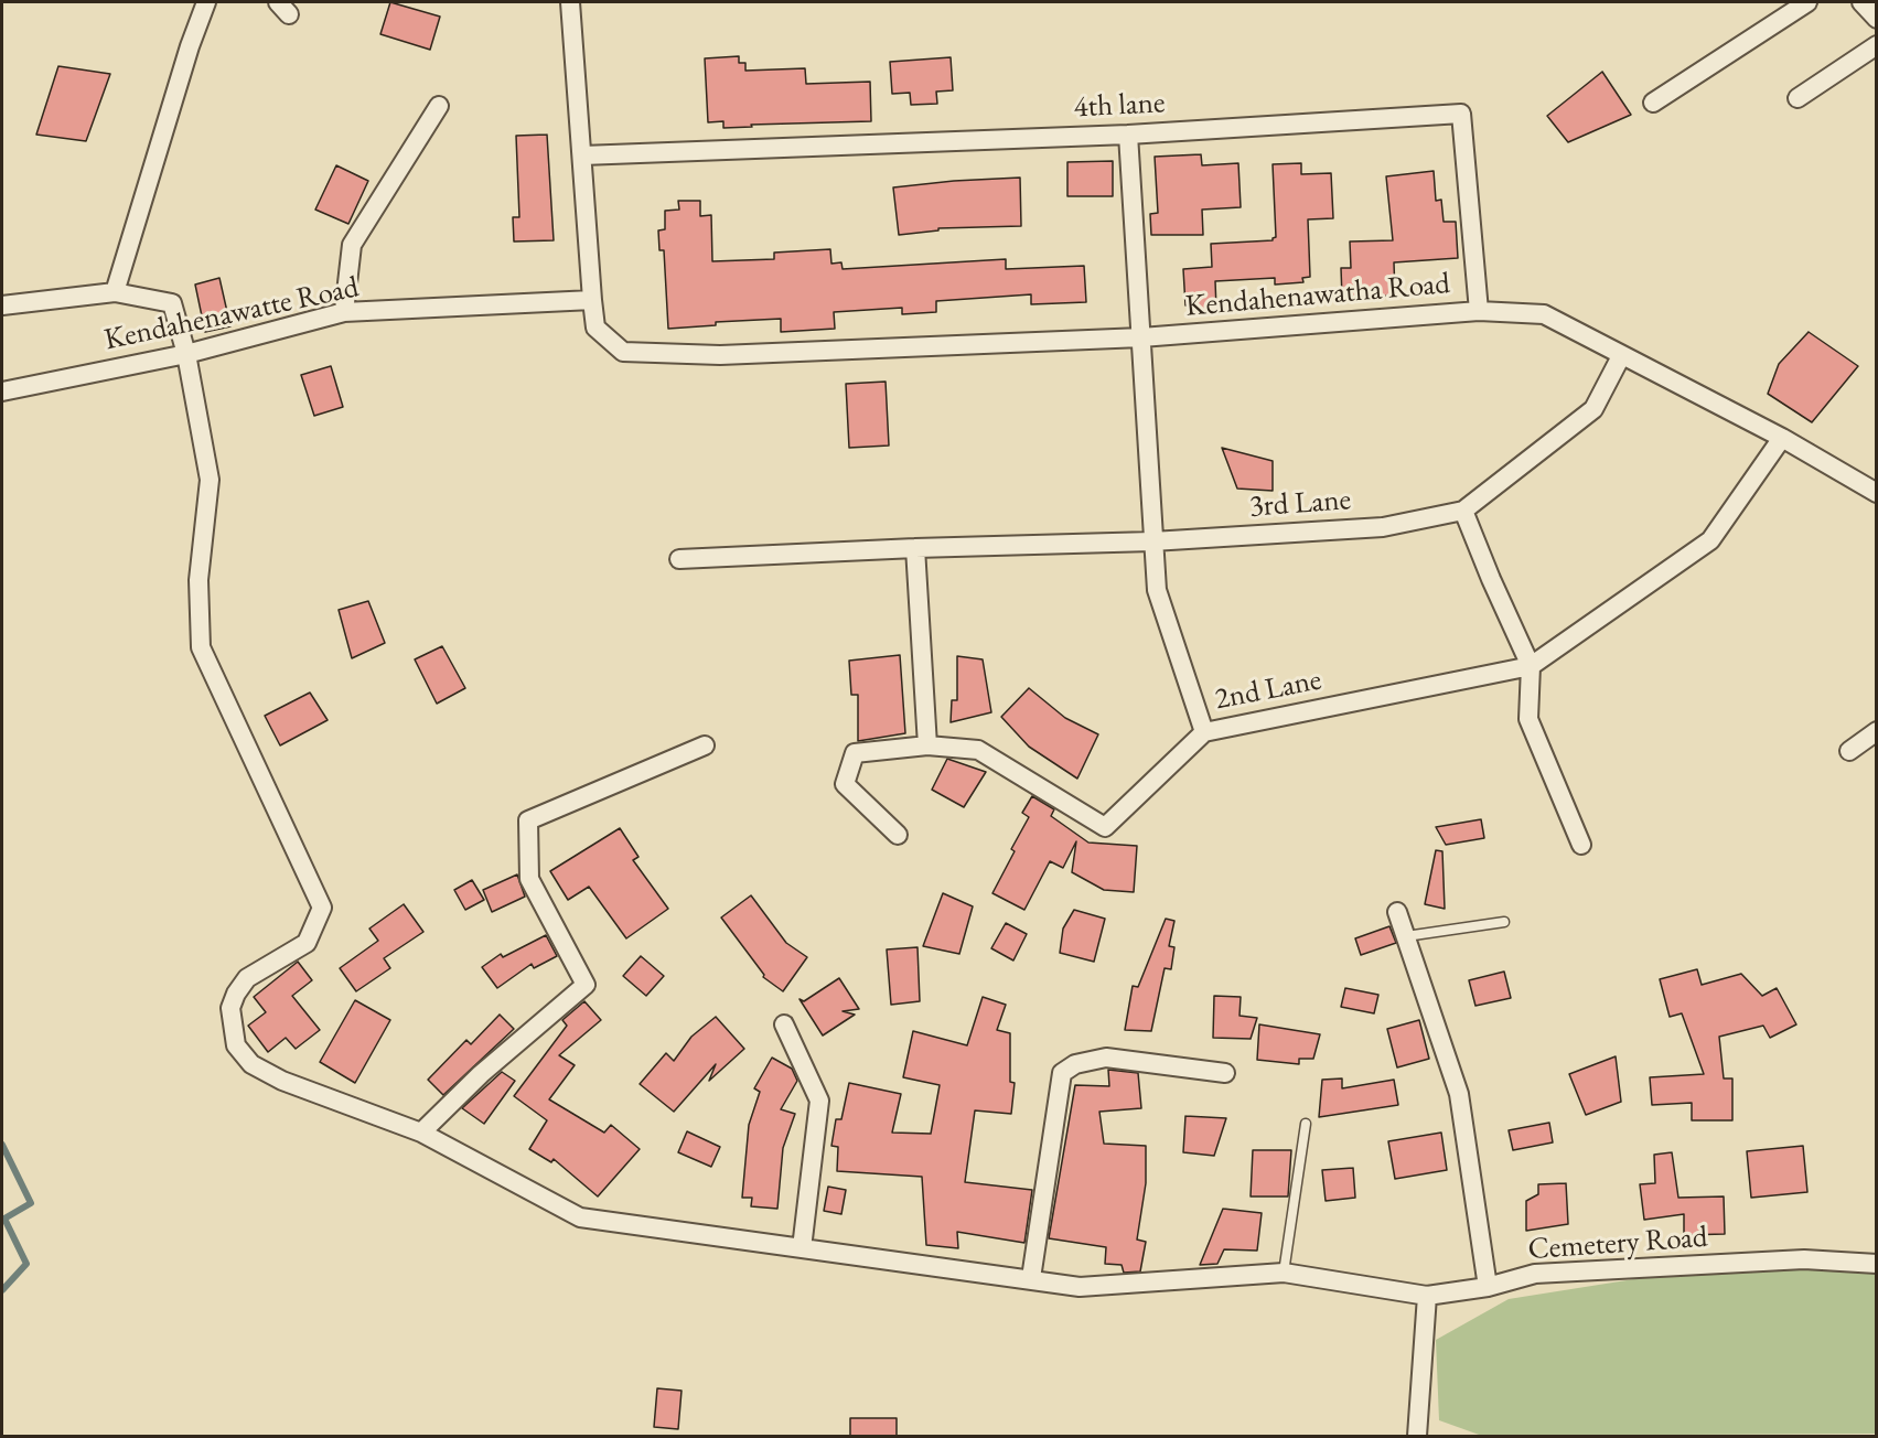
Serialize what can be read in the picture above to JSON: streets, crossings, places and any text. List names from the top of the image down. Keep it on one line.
{"streets":{"street":["4th lane","Kendahenawatha Road","Kendahenawatte Road","3rd Lane","2nd Lane","Cemetery Road"]},"crossings":[["4th lane","Kendahenawatha Road"],["Kendahenawatha Road","Kendahenawatte Road"],["Kendahenawatha Road","3rd Lane"],["Kendahenawatha Road","2nd Lane"],["Kendahenawatte Road","Cemetery Road"]]}
